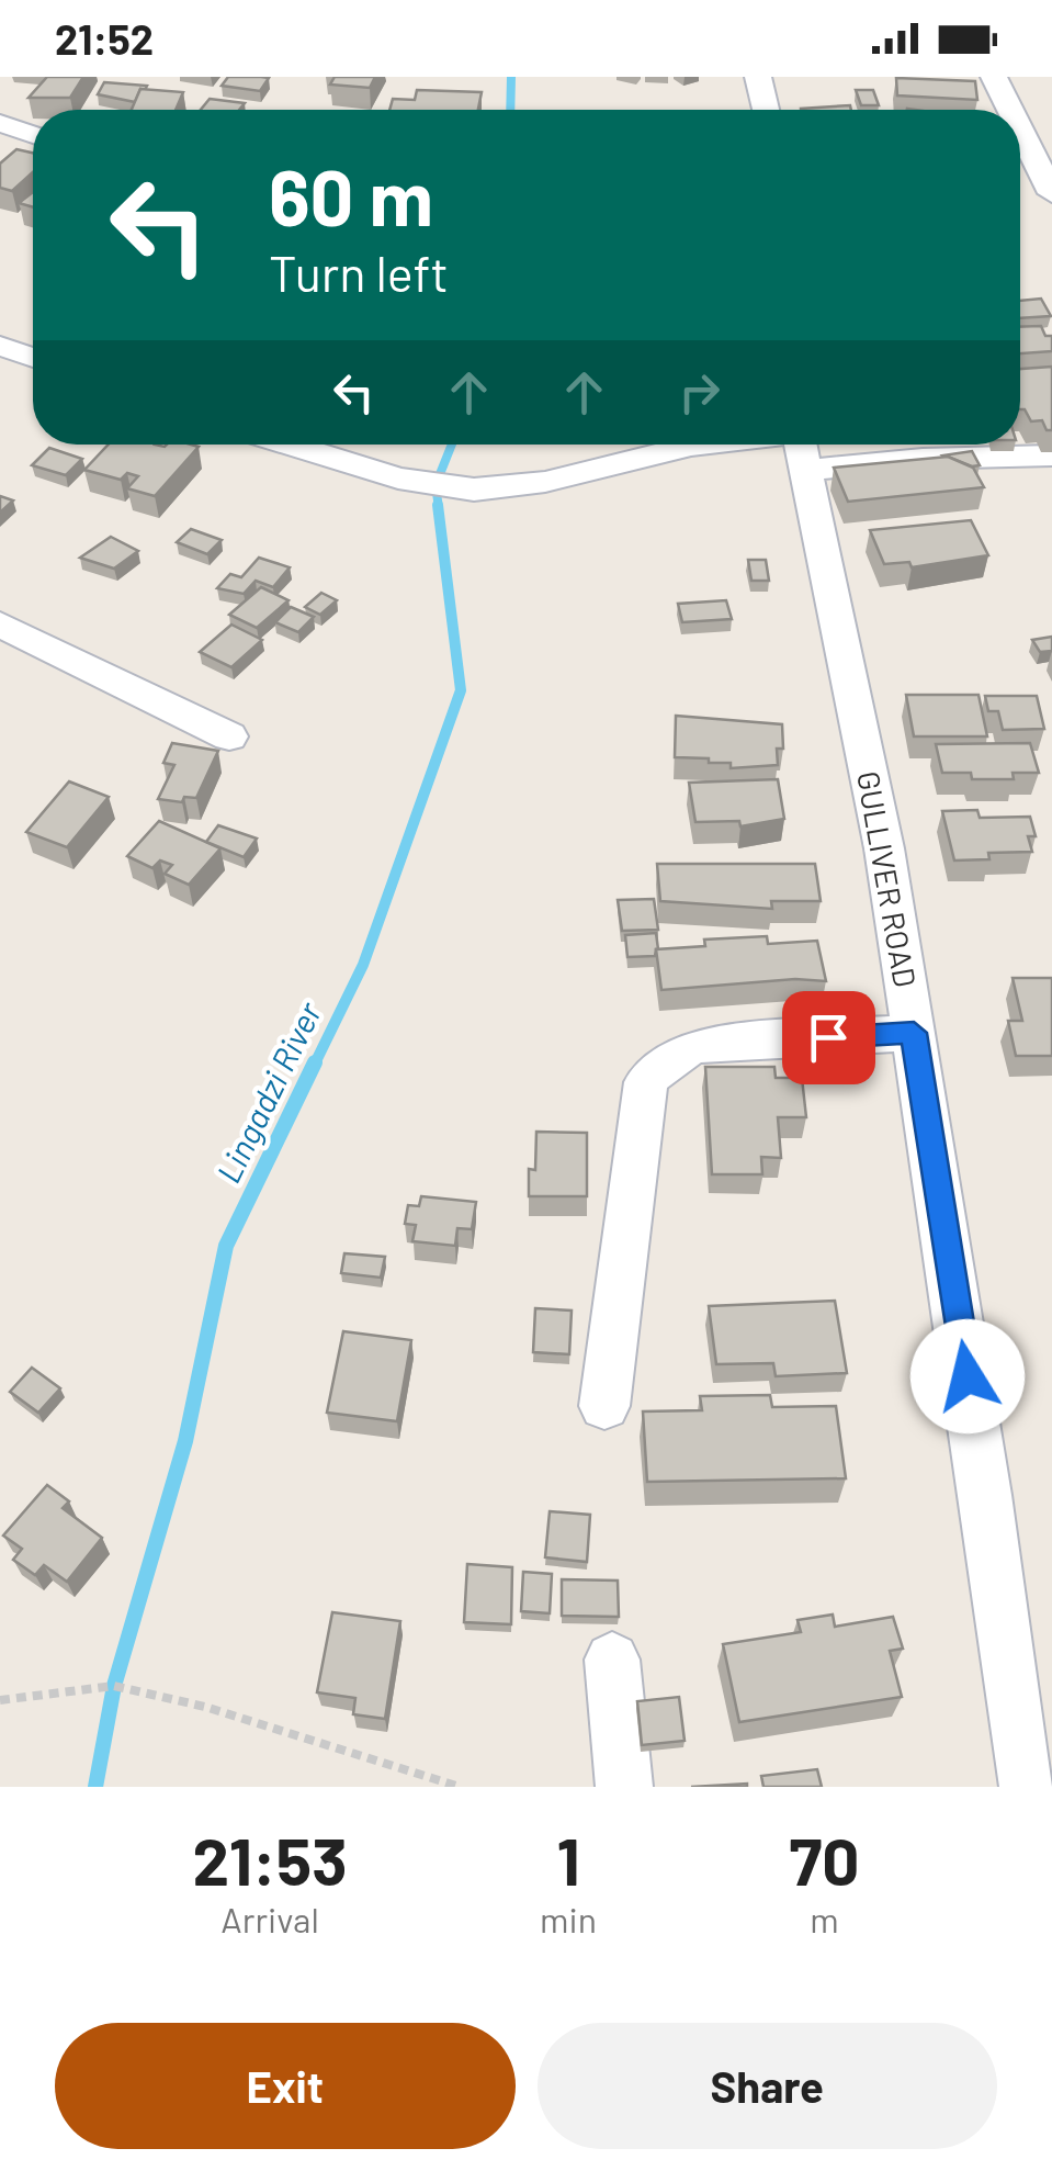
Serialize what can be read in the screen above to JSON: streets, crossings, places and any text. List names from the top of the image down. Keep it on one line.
{"streets":{"street":["GULLIVER ROAD"]},"water":["Lingadzi River"],"page":{"status":"21:52","turn":["60 m","Turn left"],"eta":["21:53","Arrival","1","min","70","m"],"buttons":["Exit","Share"]}}
